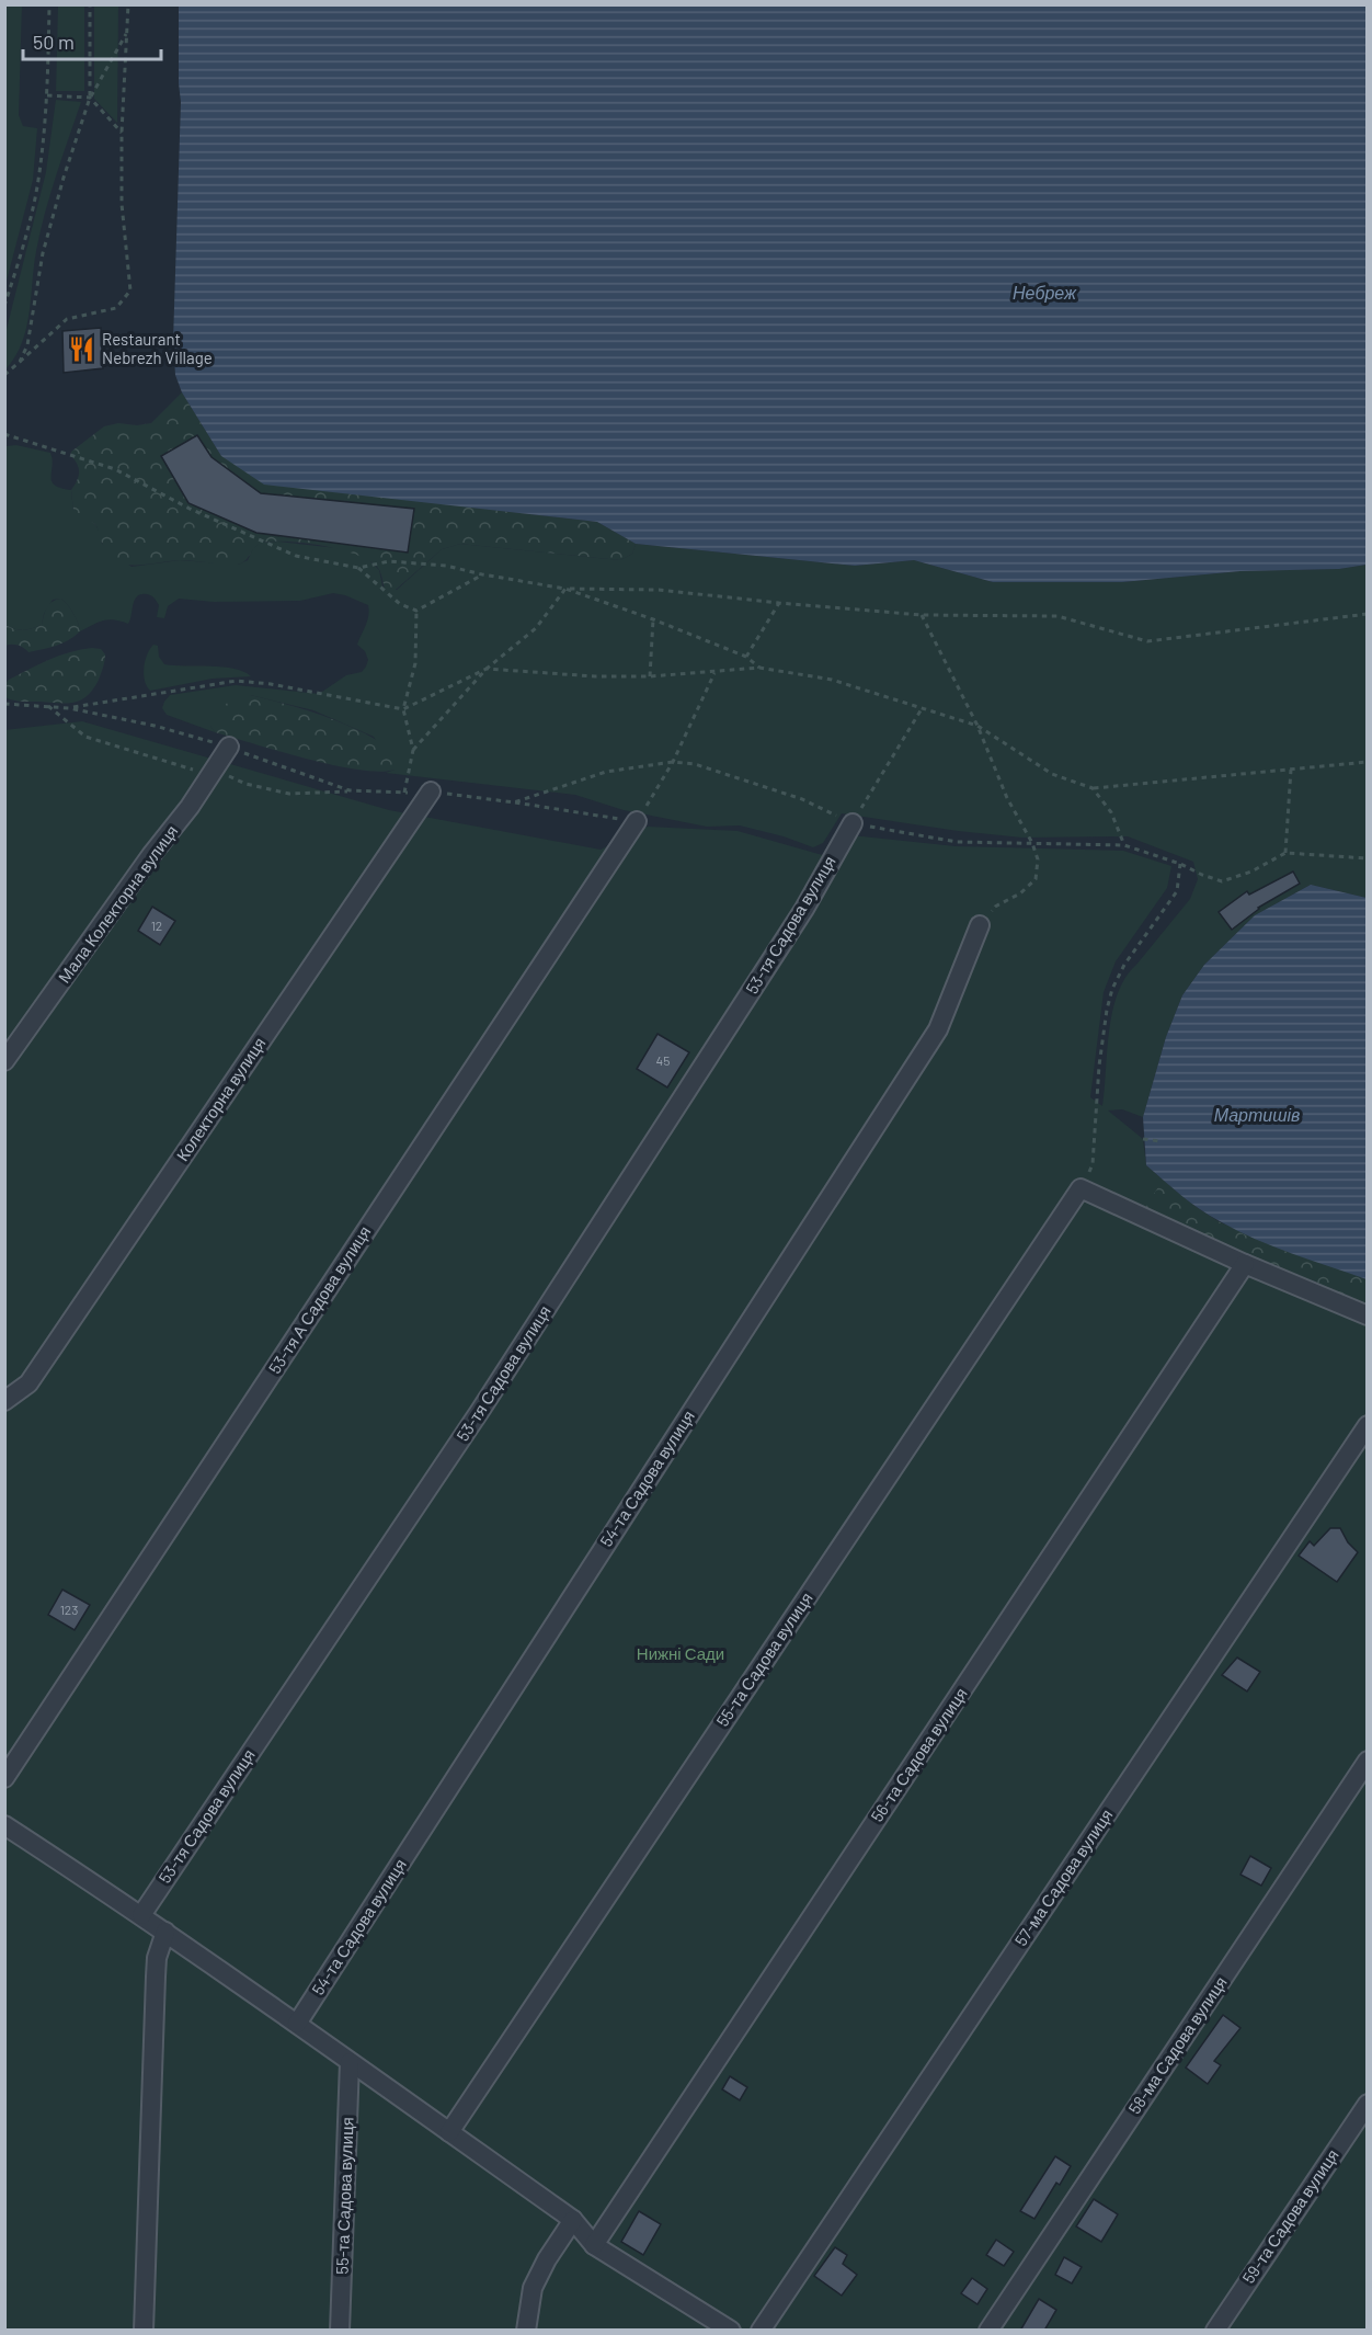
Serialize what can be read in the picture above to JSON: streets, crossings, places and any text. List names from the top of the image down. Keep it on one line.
{"streets":{"street":["Мала Колекторна вулиця","53-тя Садова вулиця","Колекторна вулиця","53-тя А Садова вулиця","54-та Садова вулиця","55-та Садова вулиця","56-та Садова вулиця","57-ма Садова вулиця","58-ма Садова вулиця","59-та Садова вулиця"]},"water":["Небреж","Мартишів"],"parks":["Нижні Сади"],"places":{"restaurant":["Restaurant Nebrezh Village"]},"house_numbers":["12","45","123"],"scale_bar":"50 m"}
